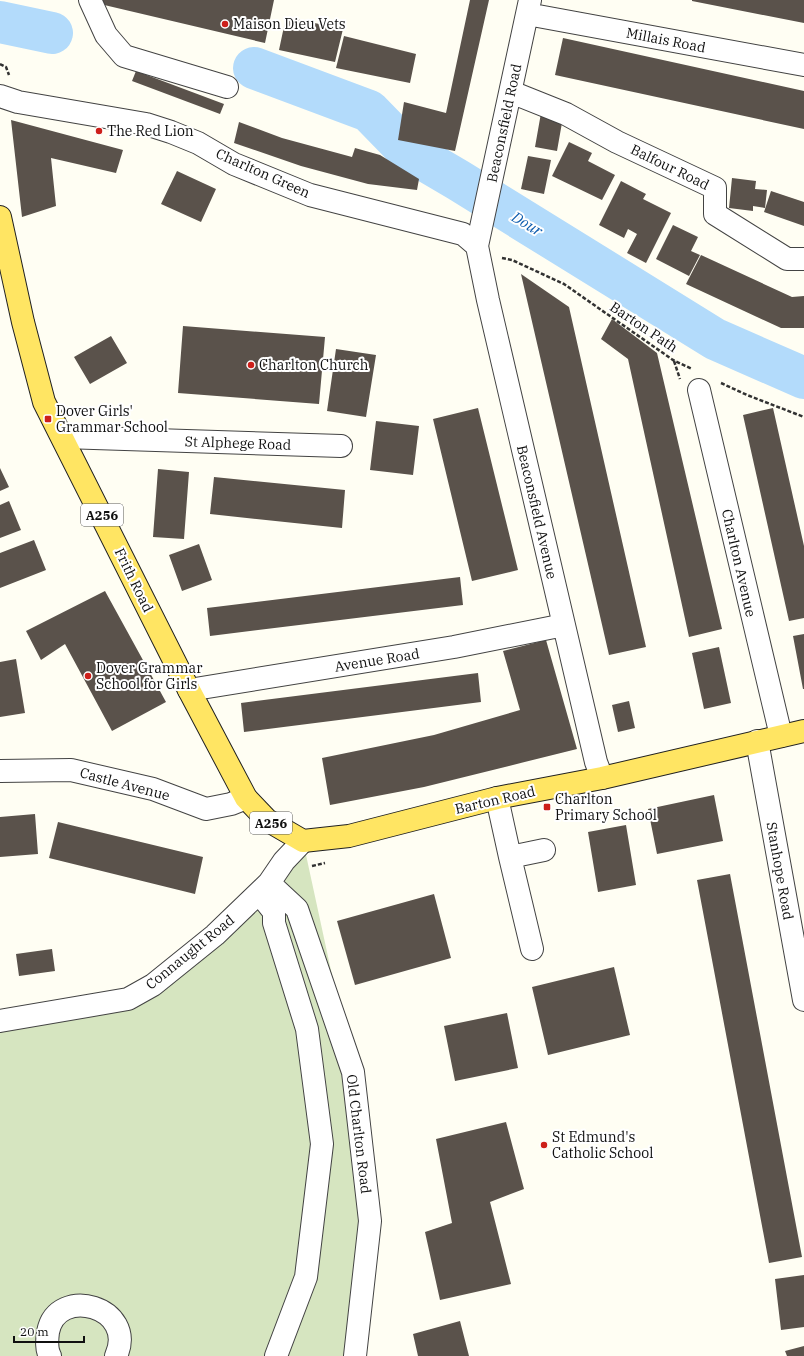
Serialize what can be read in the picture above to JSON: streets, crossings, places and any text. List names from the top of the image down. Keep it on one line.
{"streets":{"main road":["A256","Frith Road","Barton Road"],"street":["Millais Road","Beaconsfield Road","Balfour Road","Charlton Green","St Alphege Road","Beaconsfield Avenue","Charlton Avenue","Avenue Road","Castle Avenue","Stanhope Road","Connaught Road","Old Charlton Road"],"path":["Barton Path"]},"crossings":[["Millais Road","Beaconsfield Road"],["Beaconsfield Road","Balfour Road"],["Beaconsfield Road","Charlton Green"],["Beaconsfield Road","Barton Path"],["Beaconsfield Road","Beaconsfield Avenue"],["Charlton Green","Barton Path"],["Charlton Green","Beaconsfield Avenue"],["Barton Path","Beaconsfield Avenue"],["Barton Path","Charlton Avenue"],["St Alphege Road","Frith Road"],["Beaconsfield Avenue","Avenue Road"],["Beaconsfield Avenue","Barton Road"],["Charlton Avenue","Barton Road"],["Frith Road","Avenue Road"],["Frith Road","Castle Avenue"],["Frith Road","Barton Road"],["Frith Road","Connaught Road"],["Barton Road","Stanhope Road"],["Barton Road","Connaught Road"],["Connaught Road","Old Charlton Road"]],"water":["Dour"],"places":{"other":["Maison Dieu Vets","The Red Lion","Charlton Church","Dover Grammar School for Girls","St Edmund's Catholic School"],"transit":["Dover Girls' Grammar School","Charlton Primary School"]},"scale_bar":"20 m"}
